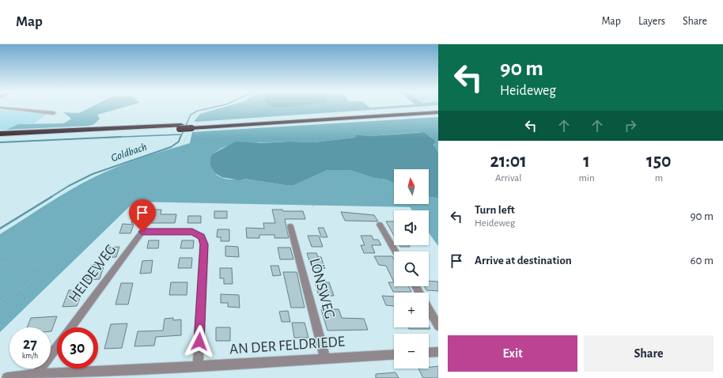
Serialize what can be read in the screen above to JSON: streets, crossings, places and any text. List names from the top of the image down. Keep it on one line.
{"streets":{"street":["HEIDEWEG","LÖNSWEG","AN DER FELDRIEDE"]},"crossings":[["HEIDEWEG","AN DER FELDRIEDE"],["LÖNSWEG","AN DER FELDRIEDE"]],"water":["Goldbach"],"north":"top","page":{"header":"Map","nav":["Map","Layers","Share"],"turn":["90 m","Heideweg"],"eta":["21:01","Arrival","1","min","150","m"],"map_buttons":["+","−"],"list":[{"name":"Turn left","note":"Heideweg","value":"90 m"},{"name":"Arrive at destination","value":"60 m"}],"speed":"27 km/h","limit":"30","buttons":["Exit","Share"]}}
